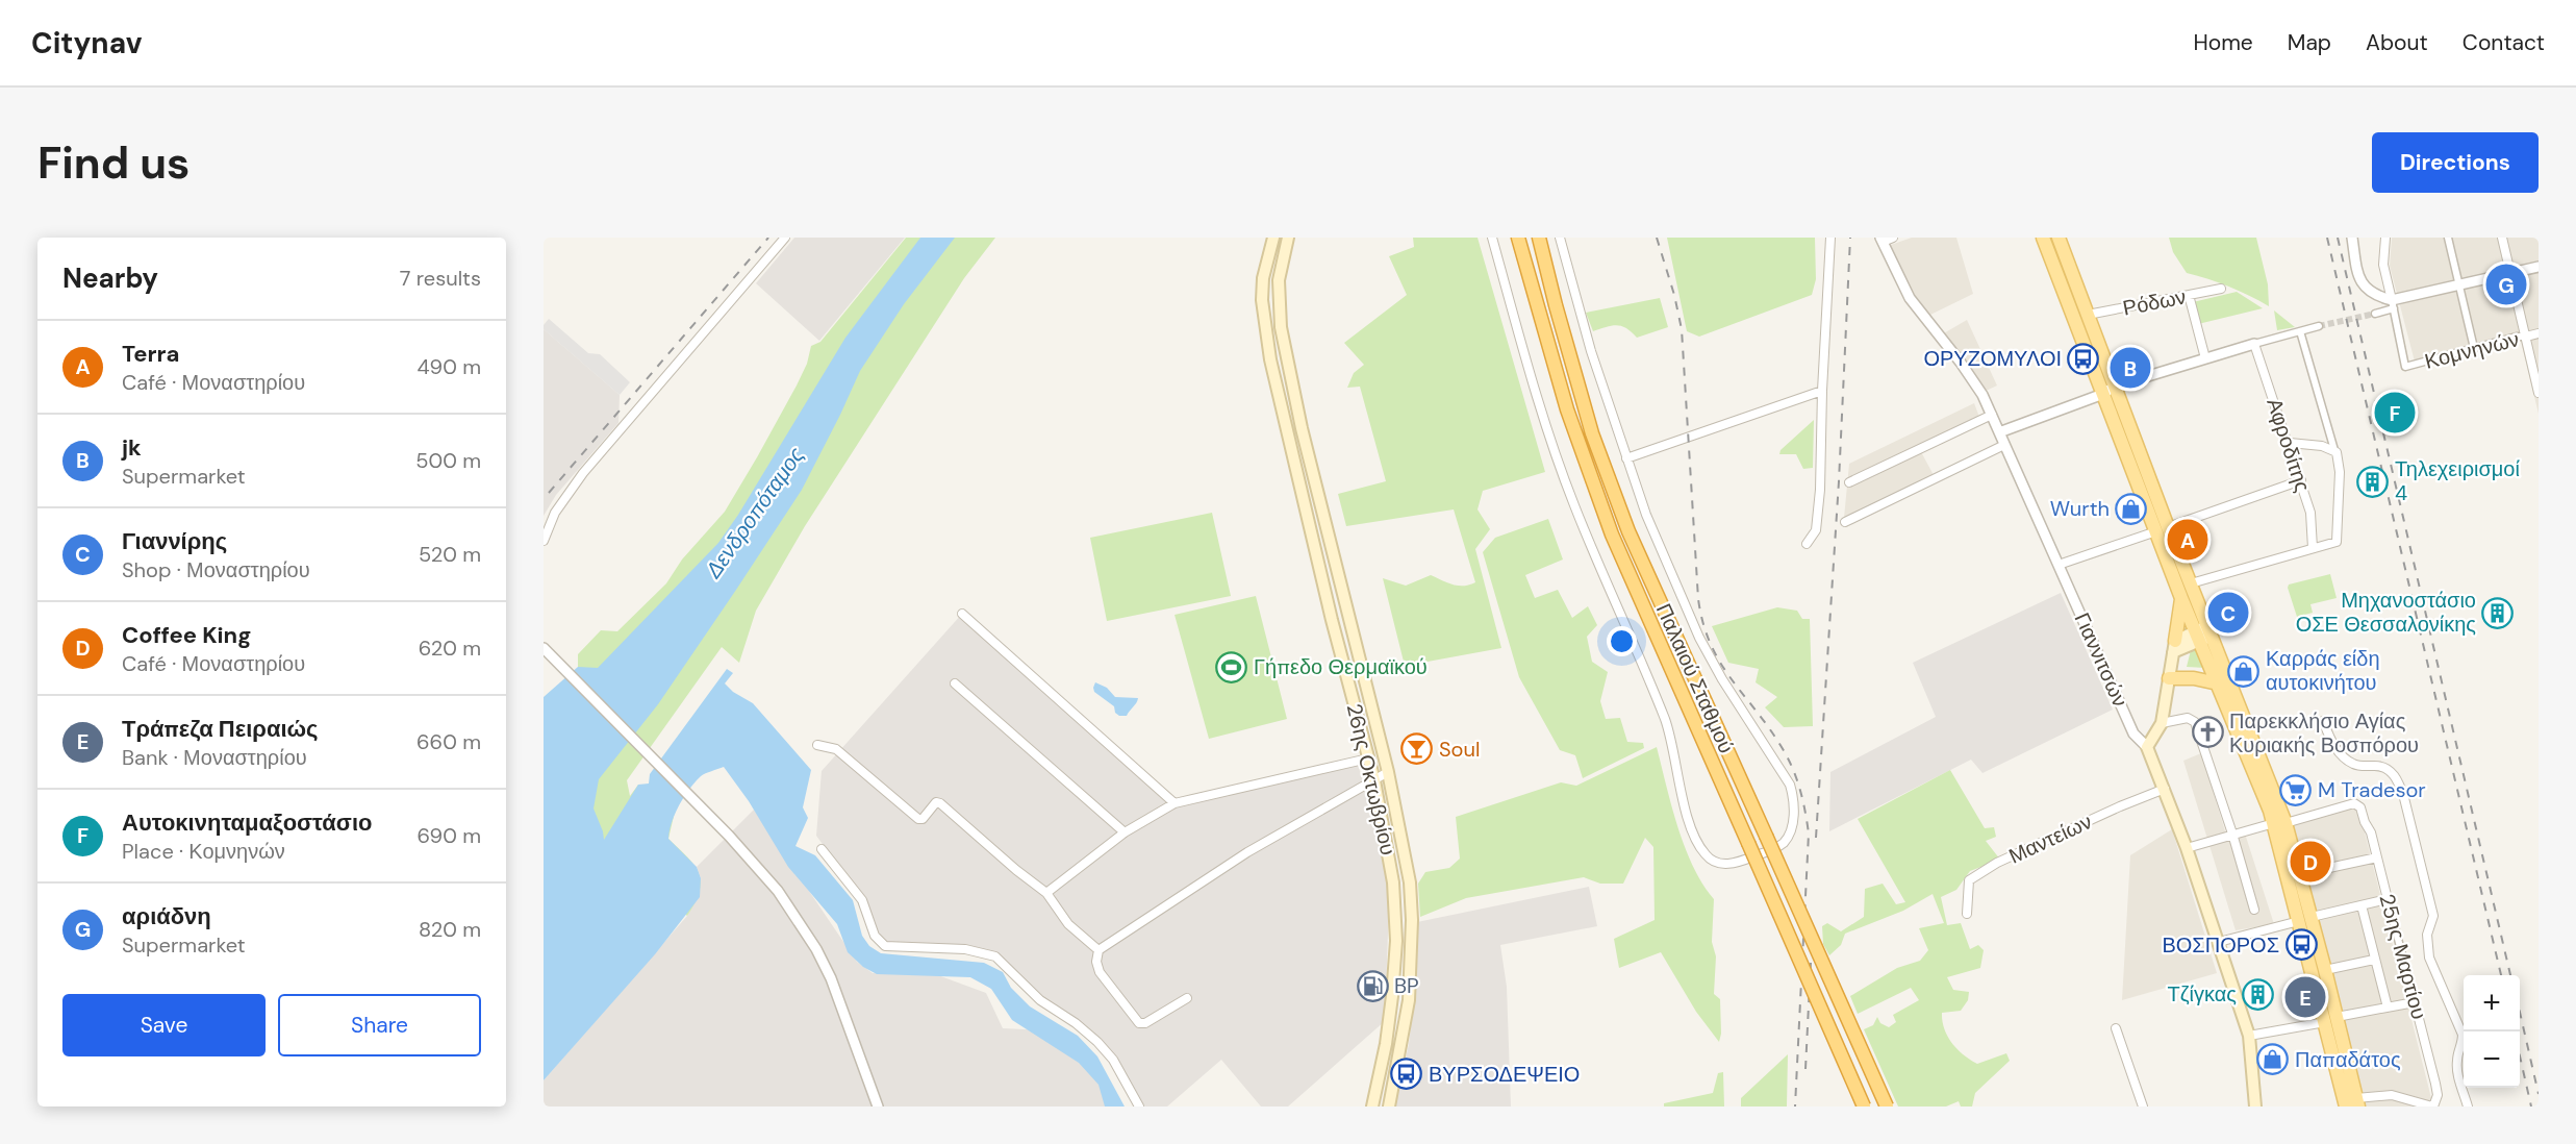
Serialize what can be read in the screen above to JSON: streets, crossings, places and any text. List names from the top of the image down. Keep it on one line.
{"streets":{"highway":["Παλαιού Σταθμού"],"main road":["Γιαννιτσών","26ης Οκτωβρίου"],"street":["Ρόδων","Κομνηνών","Αφροδίτης","Μαντείων","25ης Μαρτίου"]},"crossings":[["Γιαννιτσών","Μαντείων"]],"water":["Δενδροπόταμος"],"places":{"bus stop":["ΟΡΥΖΟΜΥΛΟΙ","ΒΟΣΠΟΡΟΣ","ΒΥΡΣΟΔΕΨΕΙΟ"],"building":["Τηλεχειρισμοί 4","Μηχανοστάσιο ΟΣΕ Θεσσαλονίκης","Τζίγκας"],"shop":["Wurth","Καρράς είδη αυτοκινήτου","Παπαδάτος"],"sports":["Γήπεδο Θερμαϊκού"],"church":["Παρεκκλήσιο Αγίας Κυριακής Βοσπόρου"],"bar":["Soul"],"supermarket":["M Tradesor"],"fuel station":["BP"]},"page":{"header":"Citynav","nav":["Home","Map","About","Contact"],"buttons":["Directions",["Save","Share"]],"title":"Find us","heading":["Nearby","7 results"],"pins":["G","B","F","A","C","D","E"],"list":[{"mark":"A","name":"Terra","note":"Café · Μοναστηρίου","value":"490 m"},{"mark":"B","name":"jk","note":"Supermarket","value":"500 m"},{"mark":"C","name":"Γιαννίρης","note":"Shop · Μοναστηρίου","value":"520 m"},{"mark":"D","name":"Coffee King","note":"Café · Μοναστηρίου","value":"620 m"},{"mark":"E","name":"Τράπεζα Πειραιώς","note":"Bank · Μοναστηρίου","value":"660 m"},{"mark":"F","name":"Αυτοκινηταμαξοστάσιο","note":"Place · Κομνηνών","value":"690 m"},{"mark":"G","name":"αριάδνη","note":"Supermarket","value":"820 m"}],"map_buttons":["+","−"]}}
